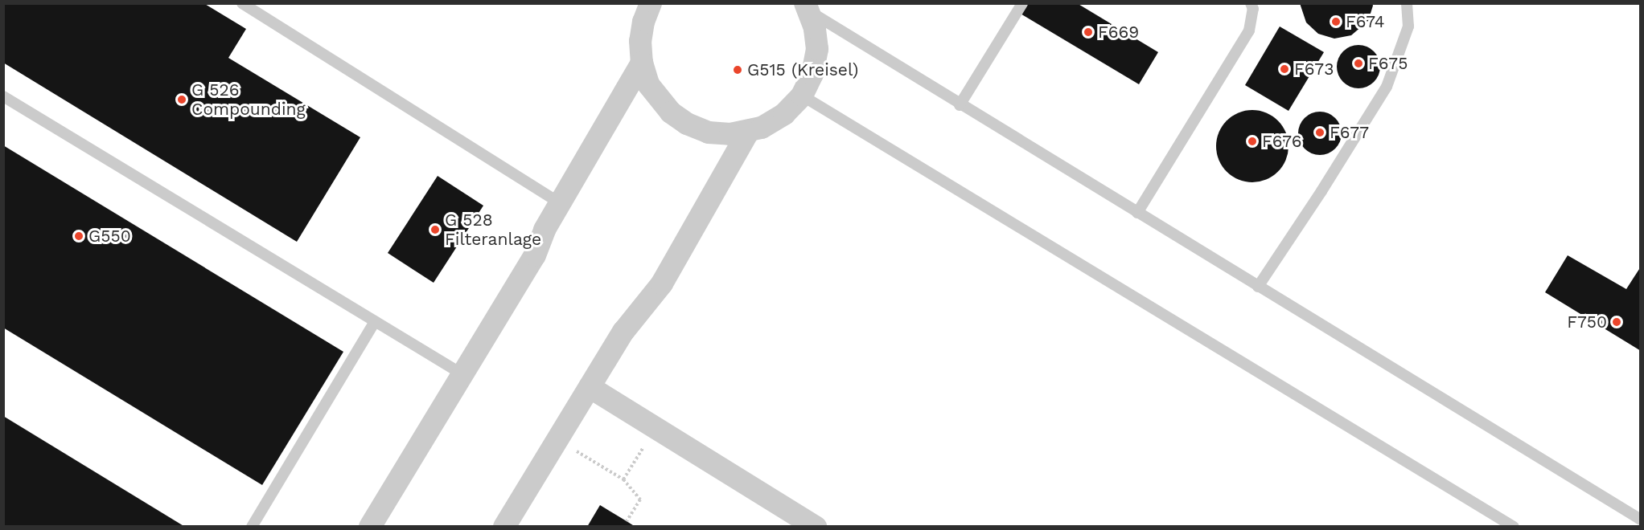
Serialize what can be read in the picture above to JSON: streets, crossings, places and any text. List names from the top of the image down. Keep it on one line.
{"places":["F674","F669","F675","F673","G515 (Kreisel)","G 526 Compounding","F677","F676","G 528 Filteranlage","G550","F750"]}
